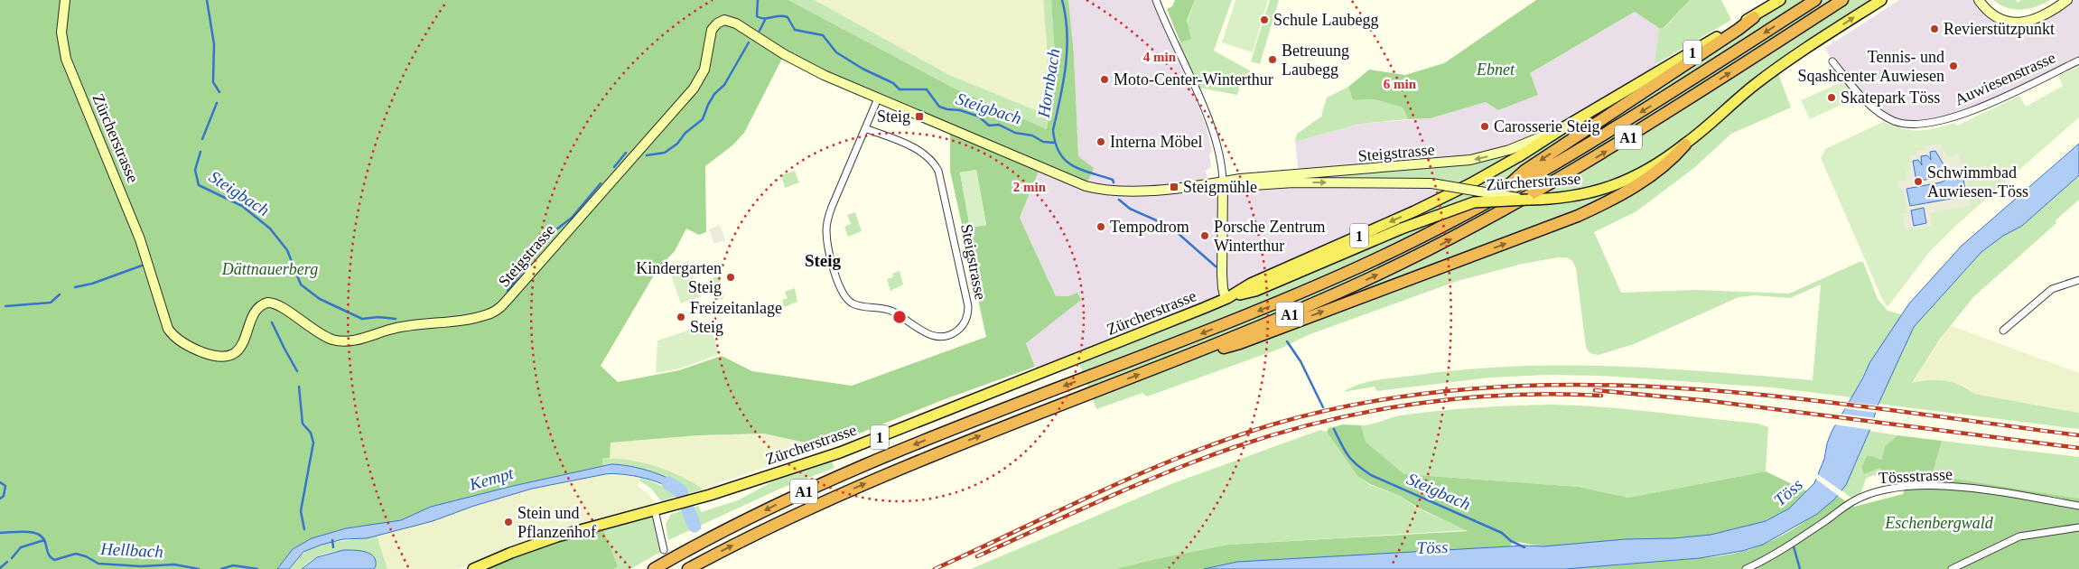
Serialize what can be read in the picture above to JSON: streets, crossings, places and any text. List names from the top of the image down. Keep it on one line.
{"streets":{"highway":["A1"],"main road":["1","Zürcherstrasse","Steigstrasse"],"street":["Auwiesenstrasse","Tössstrasse"]},"crossings":[["A1","Zürcherstrasse"],["Zürcherstrasse","Steigstrasse"]],"districts":["Steig"],"water":["Hornbach","Steigbach","Kempt","Töss","Hellbach"],"parks":["Ebnet","Dättnauerberg","Eschenbergwald"],"places":{"other":["Schule Laubegg","Revierstützpunkt","Betreuung Laubegg","Tennis- und Sqashcenter Auwiesen","Moto-Center-Winterthur","Skatepark Töss","Carosserie Steig","Interna Möbel","Schwimmbad Auwiesen-Töss","Tempodrom","Porsche Zentrum Winterthur","Kindergarten Steig","Freizeitanlage Steig","Stein und Pflanzenhof"],"transit":["Steig","Steigmühle"]},"rings":["4 min","6 min","2 min"]}
